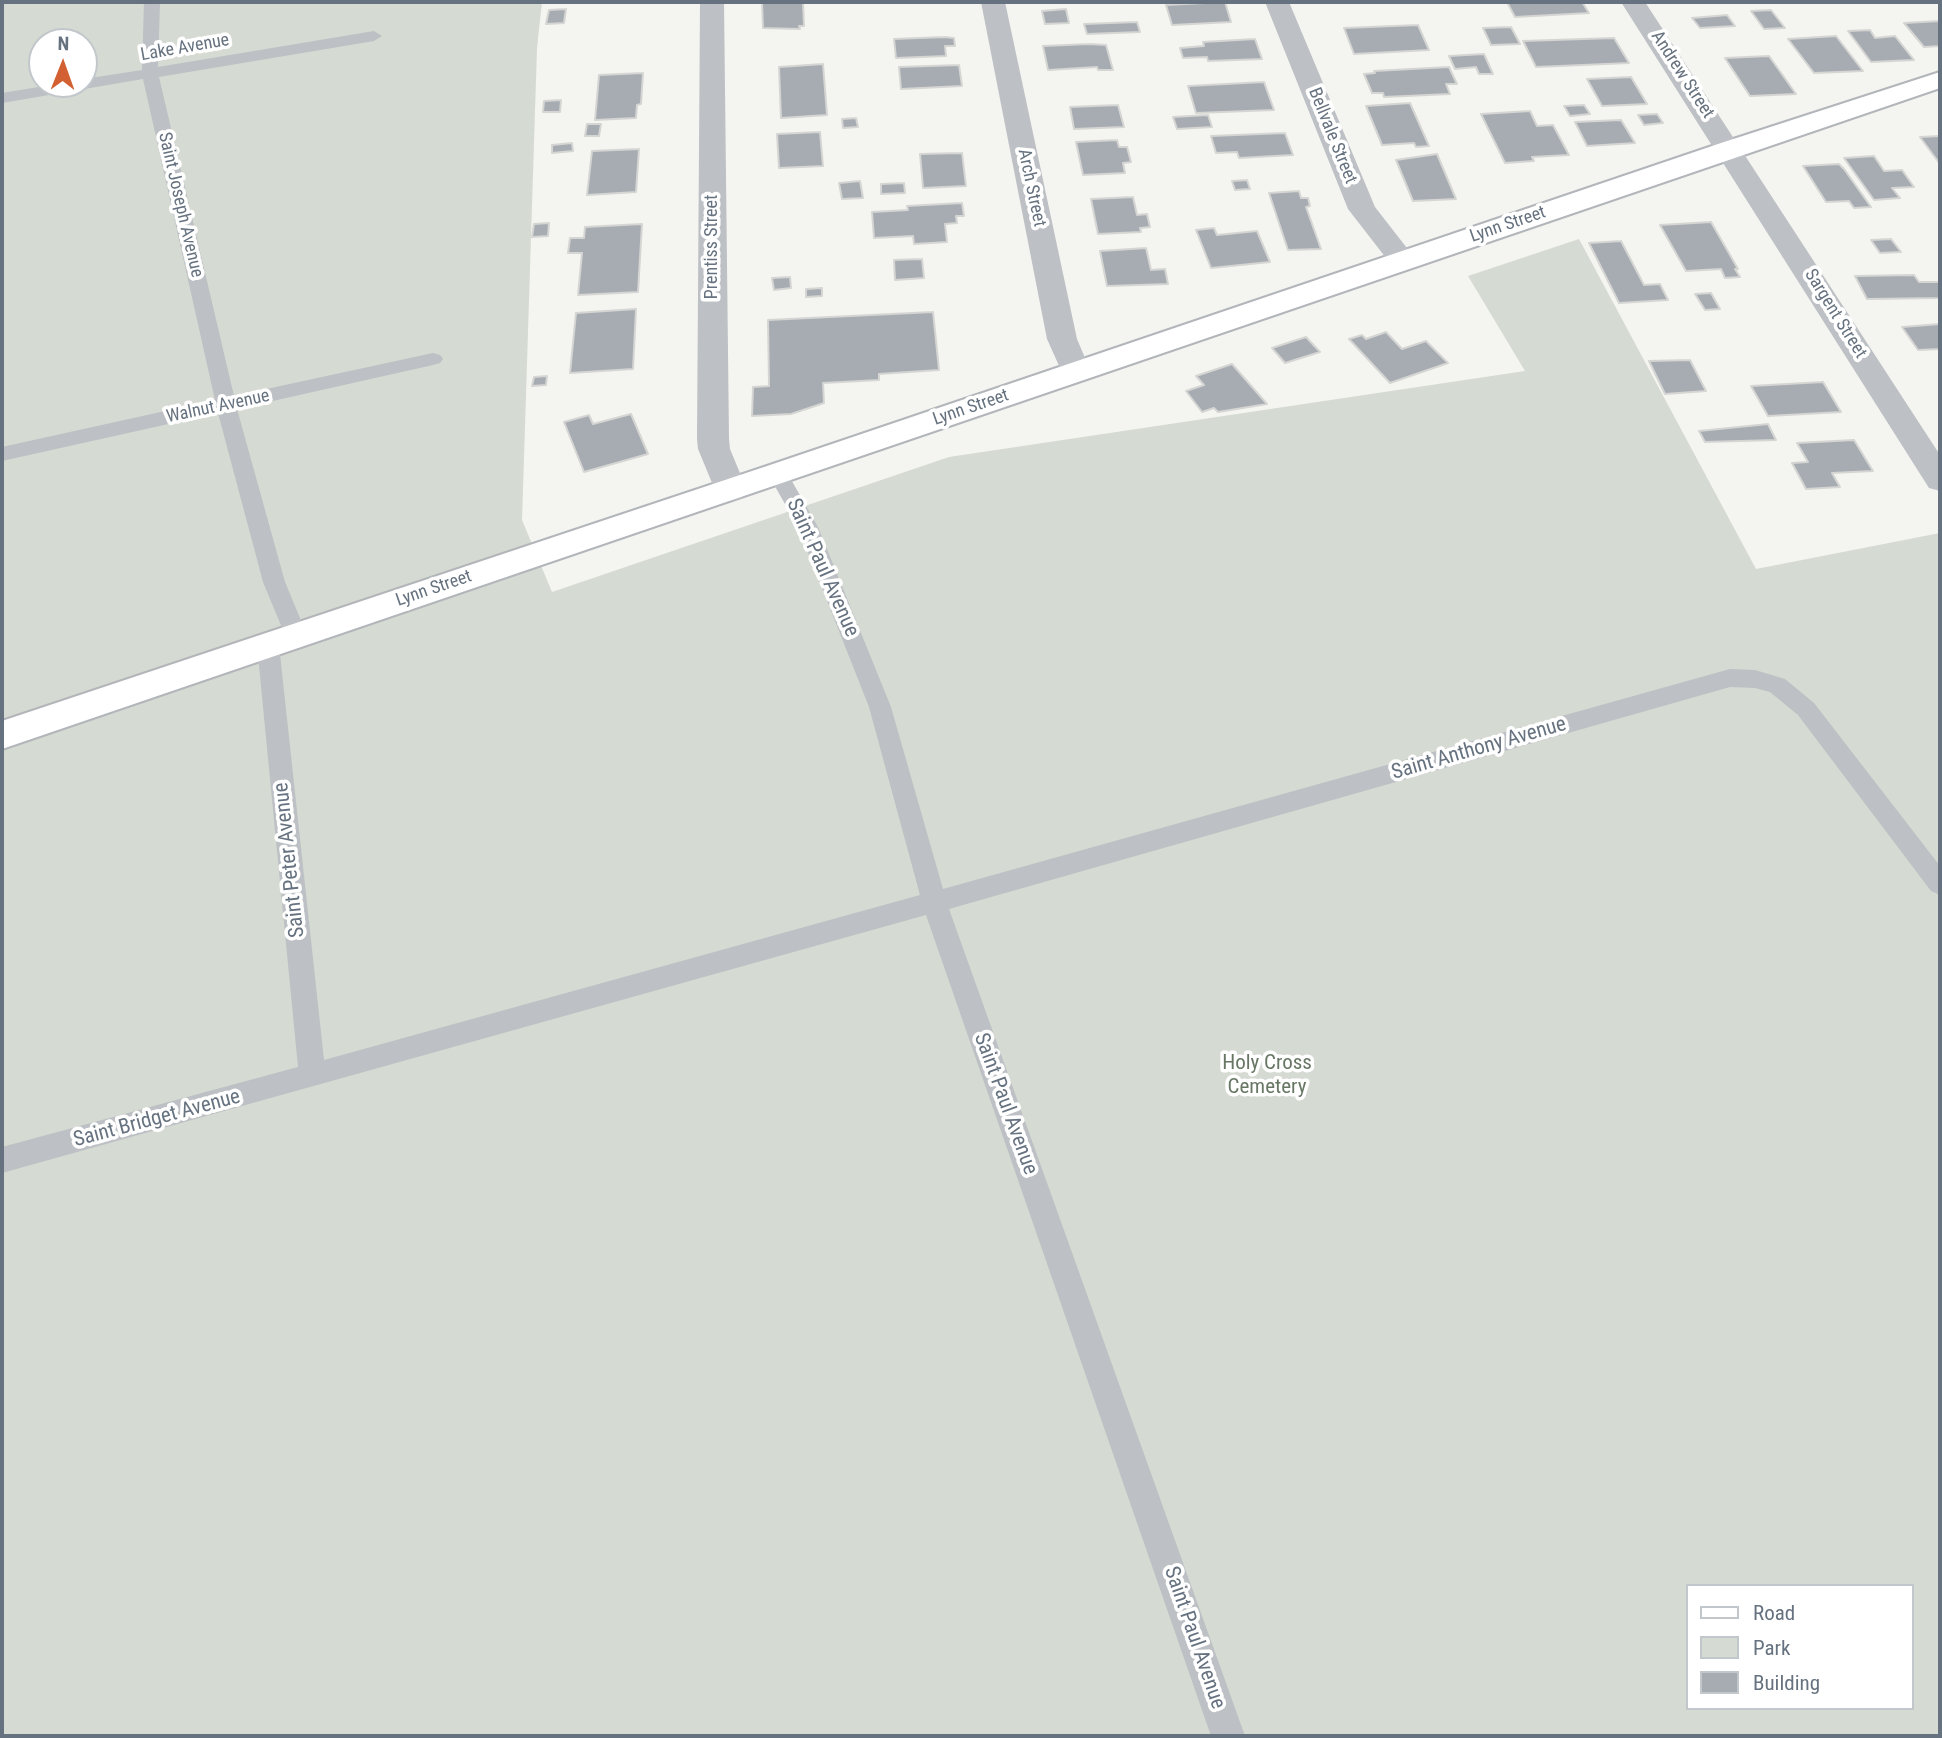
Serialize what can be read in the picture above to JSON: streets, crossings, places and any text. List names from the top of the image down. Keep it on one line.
{"streets":{"main road":["Lynn Street"],"street":["Andrew Street","Bellvale Street","Arch Street","Prentiss Street","Sargent Street"],"lane":["Lake Avenue","Saint Joseph Avenue","Walnut Avenue","Saint Paul Avenue","Saint Anthony Avenue","Saint Peter Avenue","Saint Bridget Avenue"]},"crossings":[["Lake Avenue","Saint Joseph Avenue"],["Andrew Street","Lynn Street"],["Andrew Street","Sargent Street"],["Bellvale Street","Lynn Street"],["Arch Street","Lynn Street"],["Saint Joseph Avenue","Walnut Avenue"],["Saint Joseph Avenue","Saint Peter Avenue"],["Lynn Street","Prentiss Street"],["Lynn Street","Sargent Street"],["Lynn Street","Saint Paul Avenue"],["Lynn Street","Saint Peter Avenue"],["Walnut Avenue","Saint Peter Avenue"],["Saint Paul Avenue","Saint Anthony Avenue"],["Saint Anthony Avenue","Saint Peter Avenue"],["Saint Anthony Avenue","Saint Bridget Avenue"],["Saint Peter Avenue","Saint Bridget Avenue"]],"parks":["Holy Cross Cemetery"],"legend":["Road","Park","Building"],"north":"top"}
